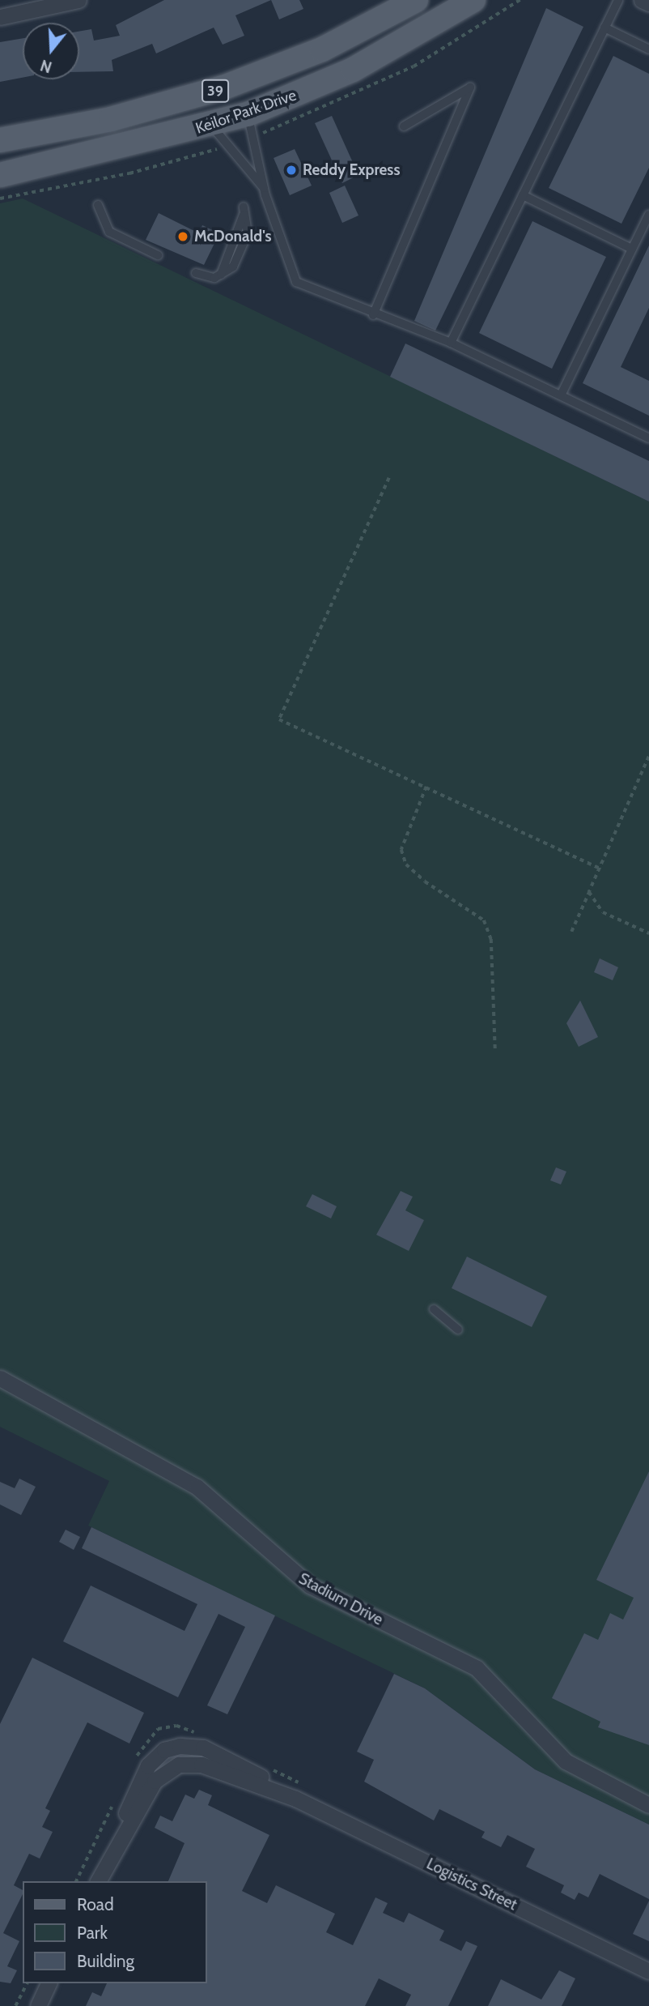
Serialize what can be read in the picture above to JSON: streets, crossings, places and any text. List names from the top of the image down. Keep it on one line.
{"streets":{"main road":["39","Keilor Park Drive"],"street":["Stadium Drive","Logistics Street"]},"places":["Reddy Express","McDonald's"],"legend":["Road","Park","Building"],"north":"bottom"}
